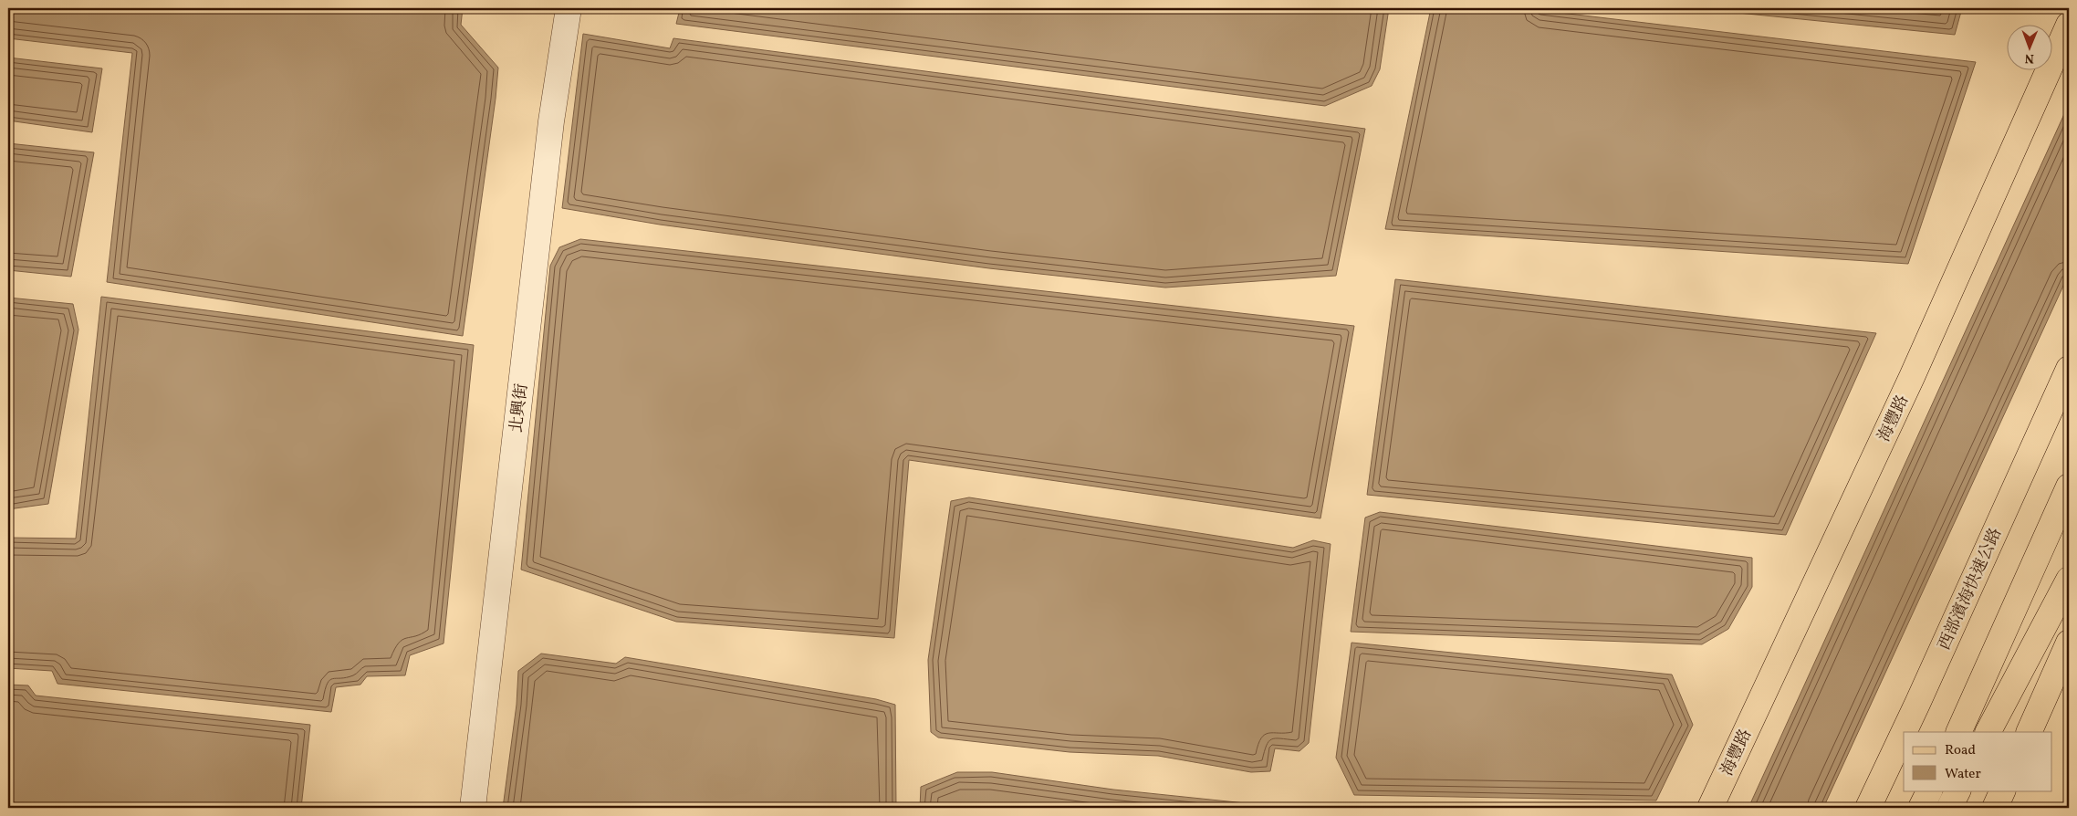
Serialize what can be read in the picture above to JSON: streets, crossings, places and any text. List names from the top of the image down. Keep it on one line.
{"streets":{"main road":["海豐路","西部濱海快速公路"],"street":["北興街"]},"legend":["Road","Water"],"north":"bottom"}
